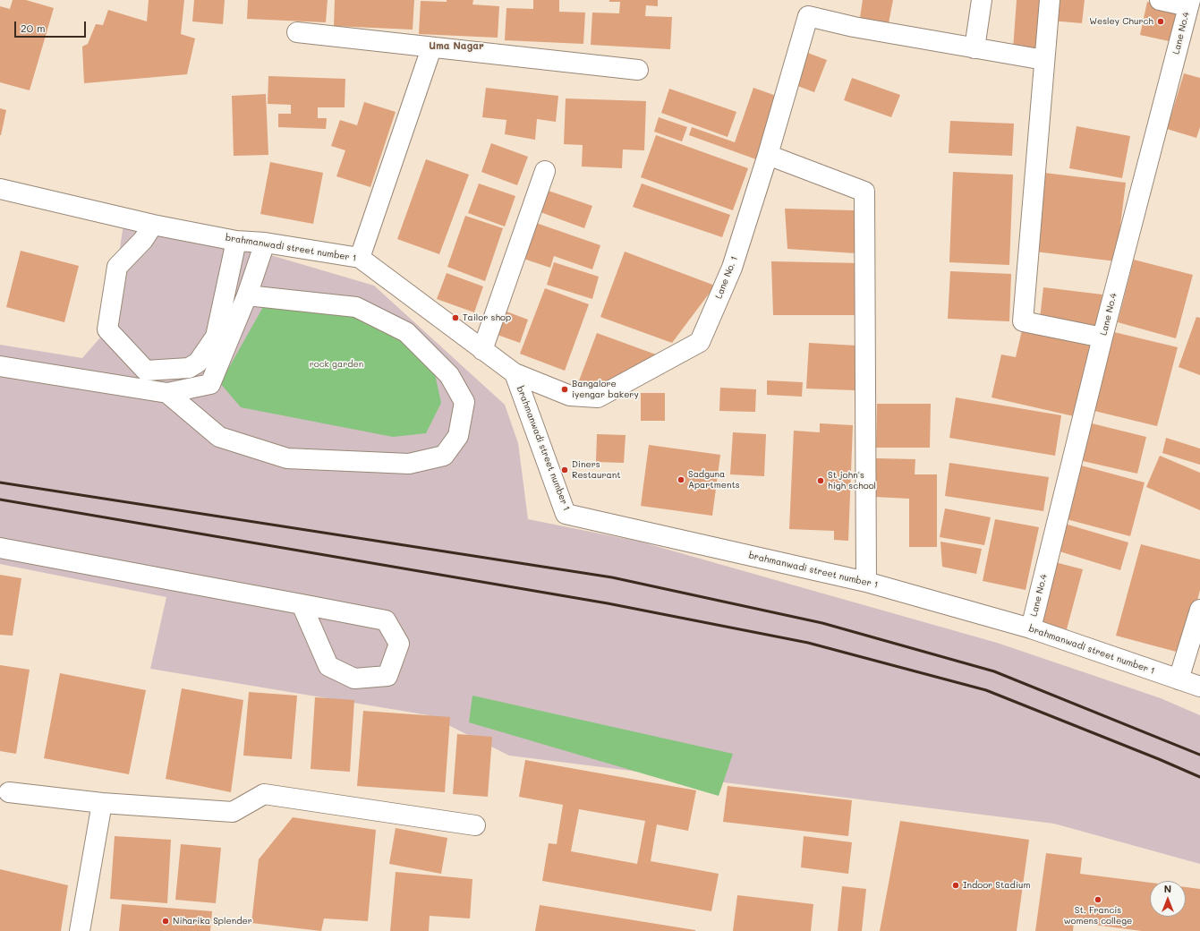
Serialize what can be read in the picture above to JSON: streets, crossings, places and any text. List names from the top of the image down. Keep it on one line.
{"streets":{"street":["Lane No.4","brahmanwadi street number 1","Lane No. 1"]},"crossings":[["Lane No.4","brahmanwadi street number 1"],["brahmanwadi street number 1","Lane No. 1"]],"districts":["Uma Nagar"],"parks":["rock garden"],"places":["Wesley Church","Tailor shop","Bangalore iyengar bakery","Diners Restaurant","Sadguna Apartments","St john's high school","Indoor Stadium","St. Francis womens college","Niharika Splender"],"scale_bar":"20 m","north":"top"}
